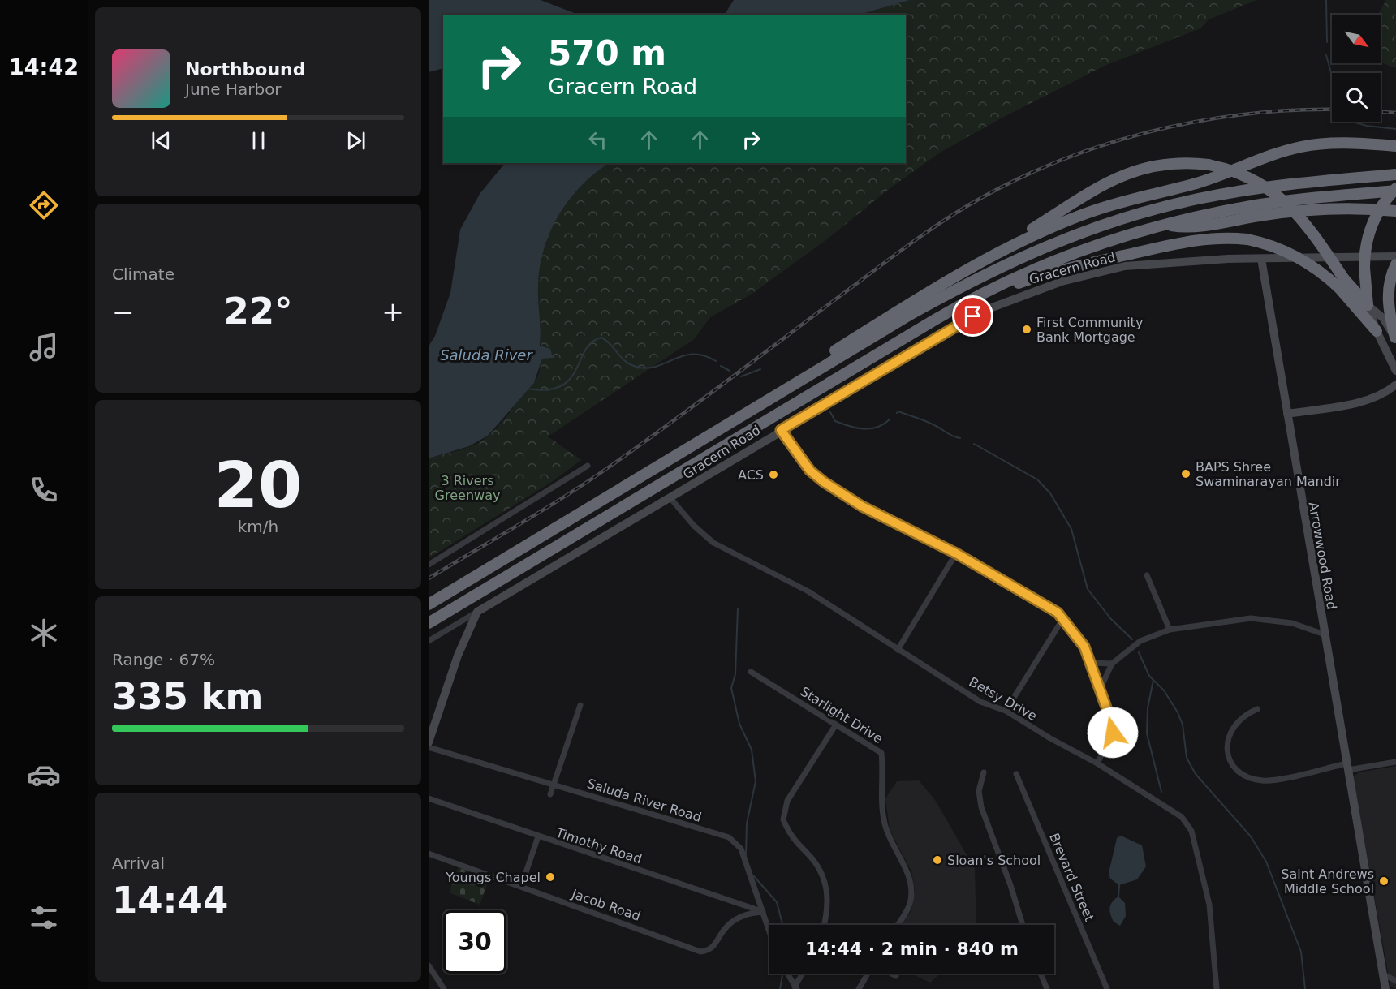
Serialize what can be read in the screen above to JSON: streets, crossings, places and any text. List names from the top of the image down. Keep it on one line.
{"streets":{"street":["Gracern Road","Arrowwood Road","Betsy Drive","Starlight Drive","Saluda River Road","Timothy Road","Brevard Street","Jacob Road"]},"crossings":[["Gracern Road","Arrowwood Road"],["Gracern Road","Betsy Drive"],["Saluda River Road","Timothy Road"],["Saluda River Road","Jacob Road"],["Timothy Road","Jacob Road"]],"water":["Saluda River"],"parks":["3 Rivers Greenway"],"places":["First Community Bank Mortgage","BAPS Shree Swaminarayan Mandir","ACS","Sloan's School","Youngs Chapel","Saint Andrews Middle School"],"north":"bottom right","page":{"tabs":"14:42","turn":["570 m","Gracern Road"],"song":["Northbound","June Harbor"],"tile":["Climate",["20","km/h"],["Range · 67%","335 km"],["Arrival","14:44"]],"heat":["−","22°","+"],"limit":"30","trip":"14:44 · 2 min · 840 m"}}
